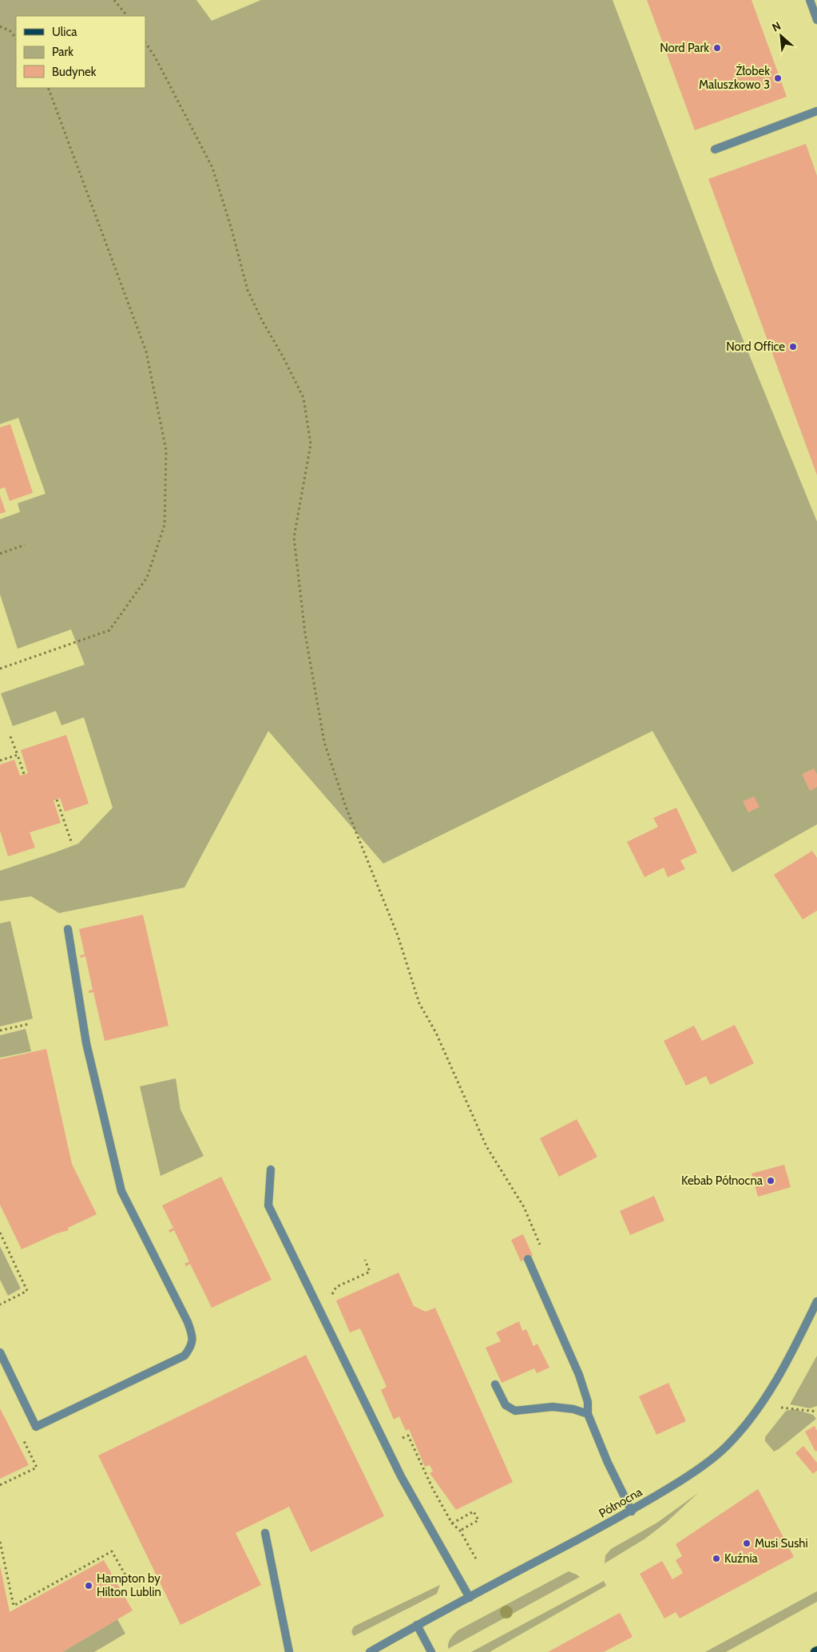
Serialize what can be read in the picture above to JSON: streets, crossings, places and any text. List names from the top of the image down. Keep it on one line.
{"streets":{"street":["Północna"]},"places":["Nord Park","Żłobek Maluszkowo 3","Nord Office","Kebab Północna","Musi Sushi","Kuźnia","Hampton by Hilton Lublin"],"legend":["Ulica","Park","Budynek"],"north":"top left"}
